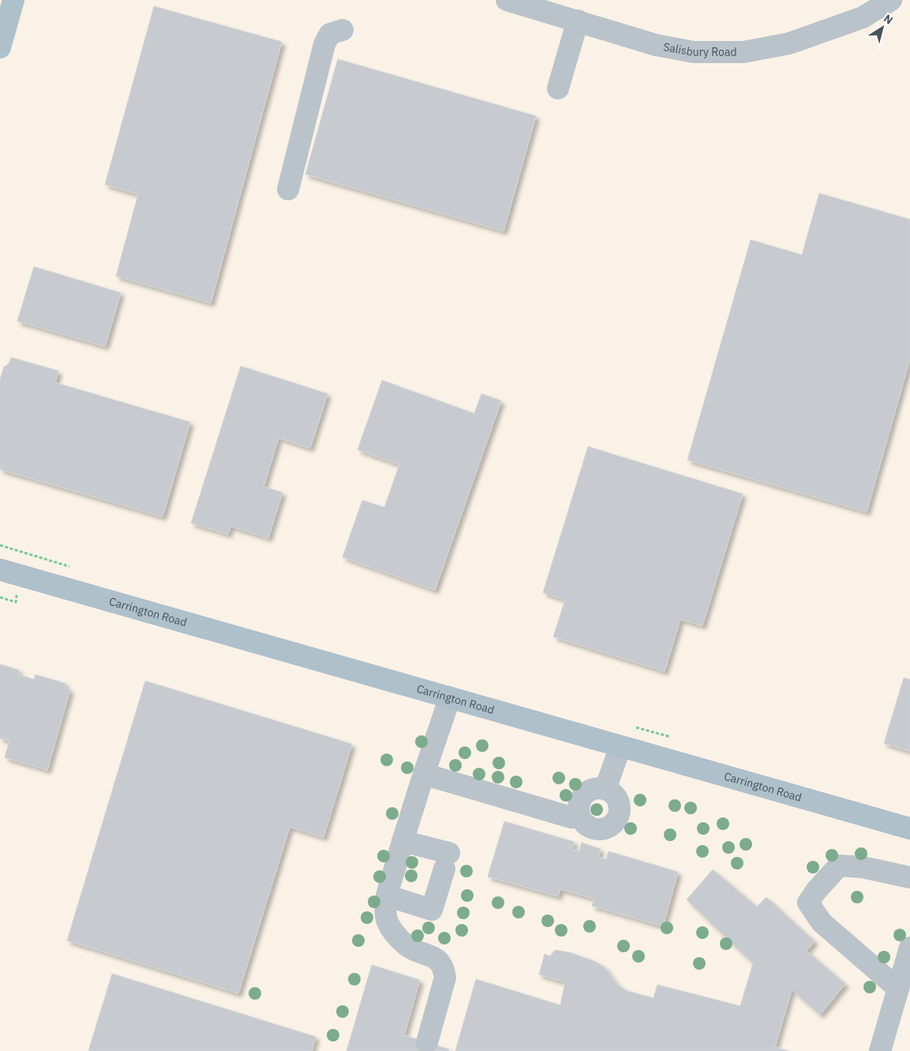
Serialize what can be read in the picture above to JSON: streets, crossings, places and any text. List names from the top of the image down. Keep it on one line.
{"streets":{"main road":["Carrington Road"],"street":["Salisbury Road"]},"north":"top right"}
